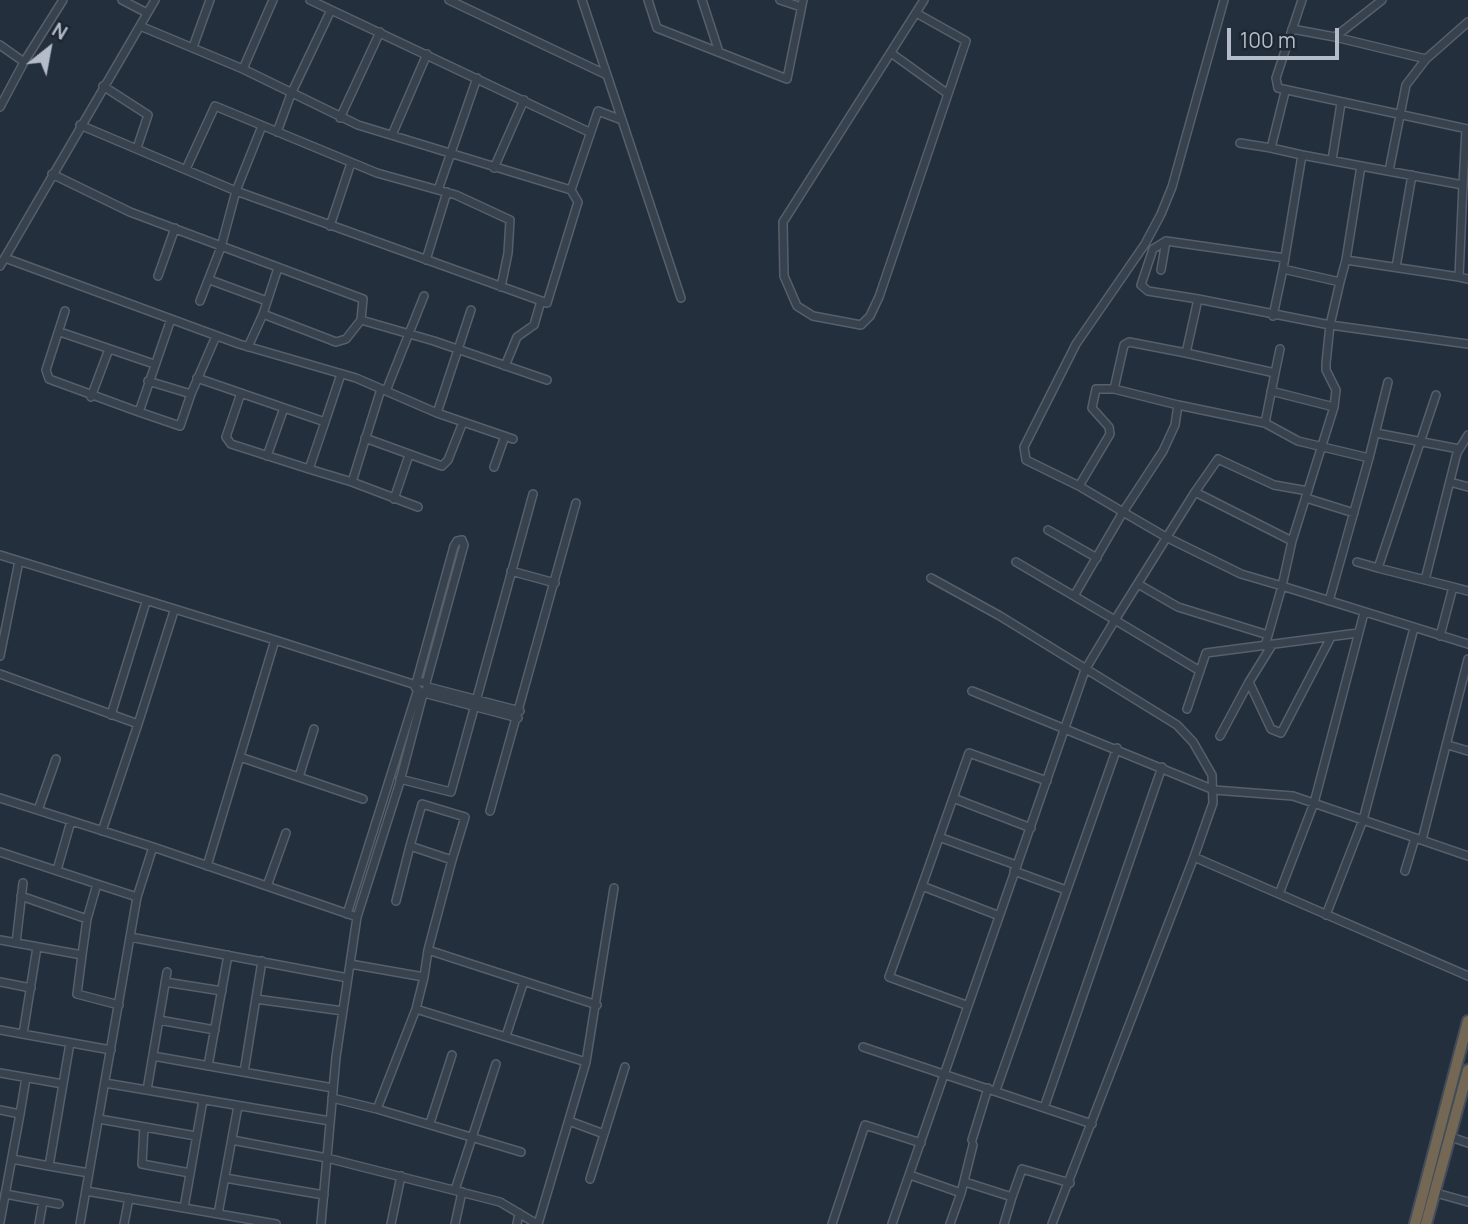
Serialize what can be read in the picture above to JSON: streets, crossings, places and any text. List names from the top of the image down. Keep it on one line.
{"scale_bar":"100 m","north":"top right"}
